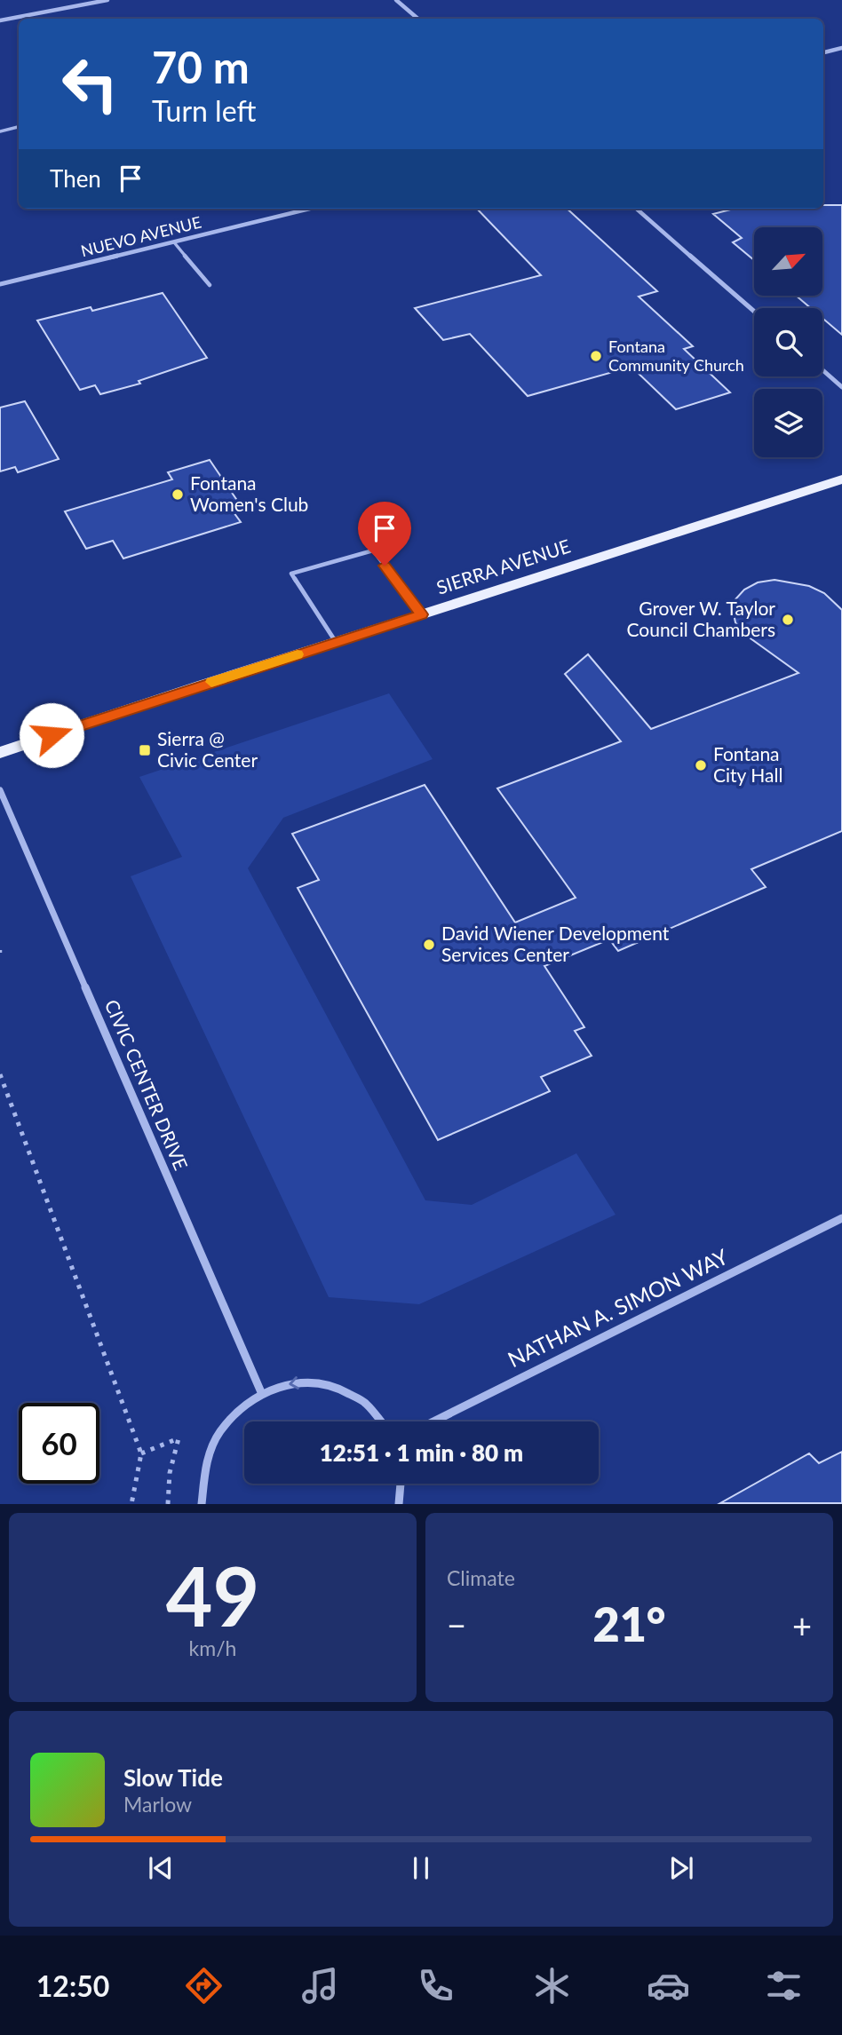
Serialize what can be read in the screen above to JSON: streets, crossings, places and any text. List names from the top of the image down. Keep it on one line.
{"streets":{"main road":["SIERRA AVENUE"],"street":["NUEVO AVENUE","CIVIC CENTER DRIVE","NATHAN A. SIMON WAY"]},"places":{"other":["Fontana Community Church","Fontana Women's Club","Grover W. Taylor Council Chambers","Fontana City Hall","David Wiener Development Services Center"],"transit":["Sierra @ Civic Center"]},"north":"top right","page":{"turn":["70 m","Turn left"],"then":"Then","limit":"60","trip":"12:51 · 1 min · 80 m","tile":[["49","km/h"],"Climate"],"heat":["−","21°","+"],"song":["Slow Tide","Marlow"],"tabs":"12:50"}}
